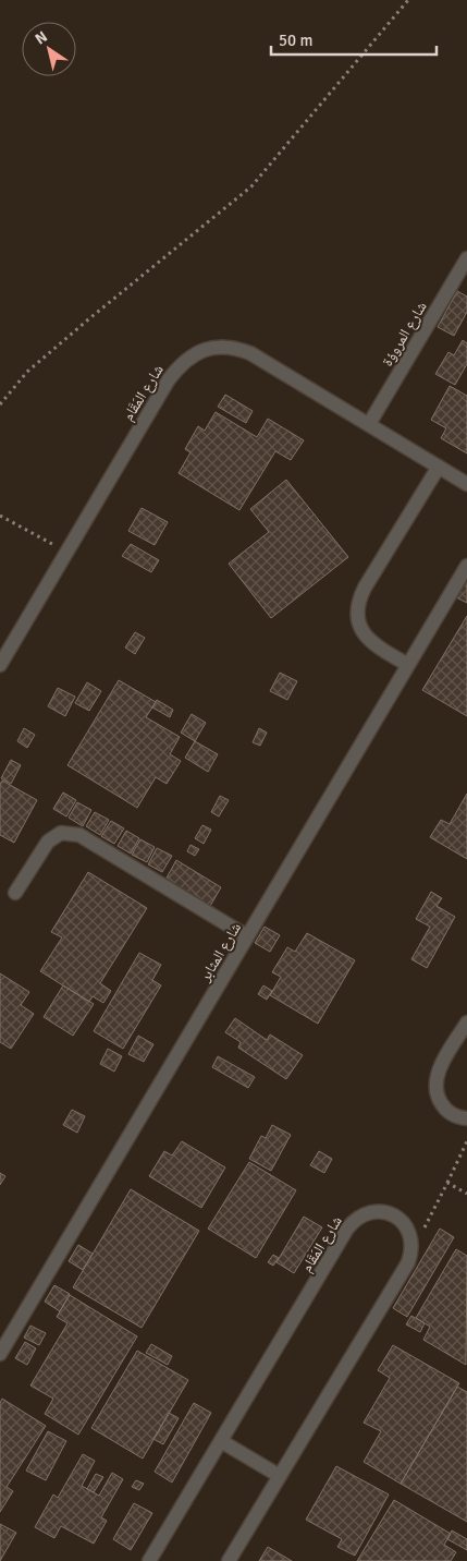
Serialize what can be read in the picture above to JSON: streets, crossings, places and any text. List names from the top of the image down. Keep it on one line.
{"streets":{"street":["شارع المروؤة","شارع المَقَام","شارع المثابر"]},"crossings":[["شارع المروؤة","شارع المَقَام"]],"scale_bar":"50 m","north":"top left"}
